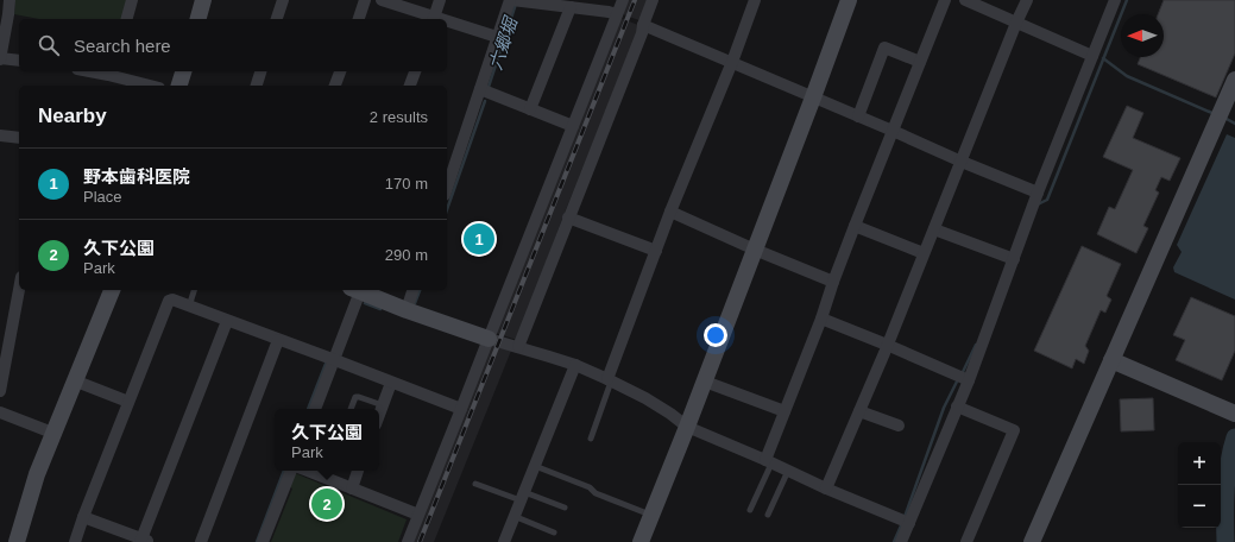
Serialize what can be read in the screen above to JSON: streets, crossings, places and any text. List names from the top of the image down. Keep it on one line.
{"water":["六郷堀"],"north":"left","page":{"search":"Search here","heading":["Nearby","2 results"],"list":[{"mark":"1","name":"野本歯科医院","note":"Place","value":"170 m"},{"mark":"2","name":"久下公園","note":"Park","value":"290 m"}],"pins":["1","2"],"popup":["久下公園","Park"],"map_buttons":["+","−"]}}
